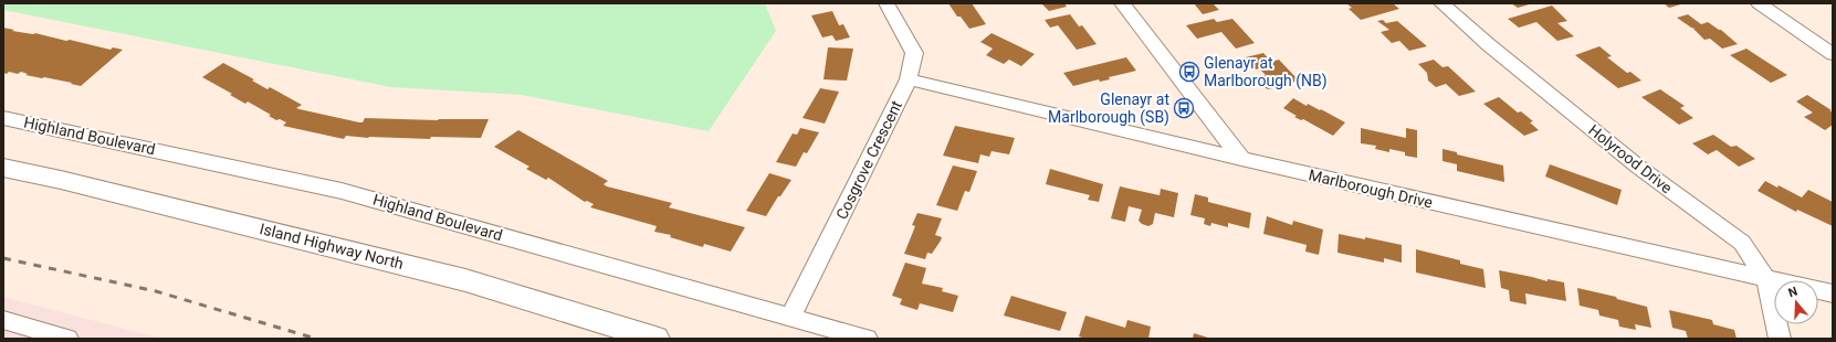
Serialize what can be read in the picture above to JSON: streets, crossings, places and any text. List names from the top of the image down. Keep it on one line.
{"streets":{"main road":["Island Highway North"],"street":["Highland Boulevard","Holyrood Drive","Cosgrove Crescent","Marlborough Drive"]},"crossings":[["Highland Boulevard","Cosgrove Crescent"],["Holyrood Drive","Marlborough Drive"],["Cosgrove Crescent","Marlborough Drive"]],"places":{"bus stop":["Glenayr at Marlborough (NB)","Glenayr at Marlborough (SB)"]},"north":"top"}
